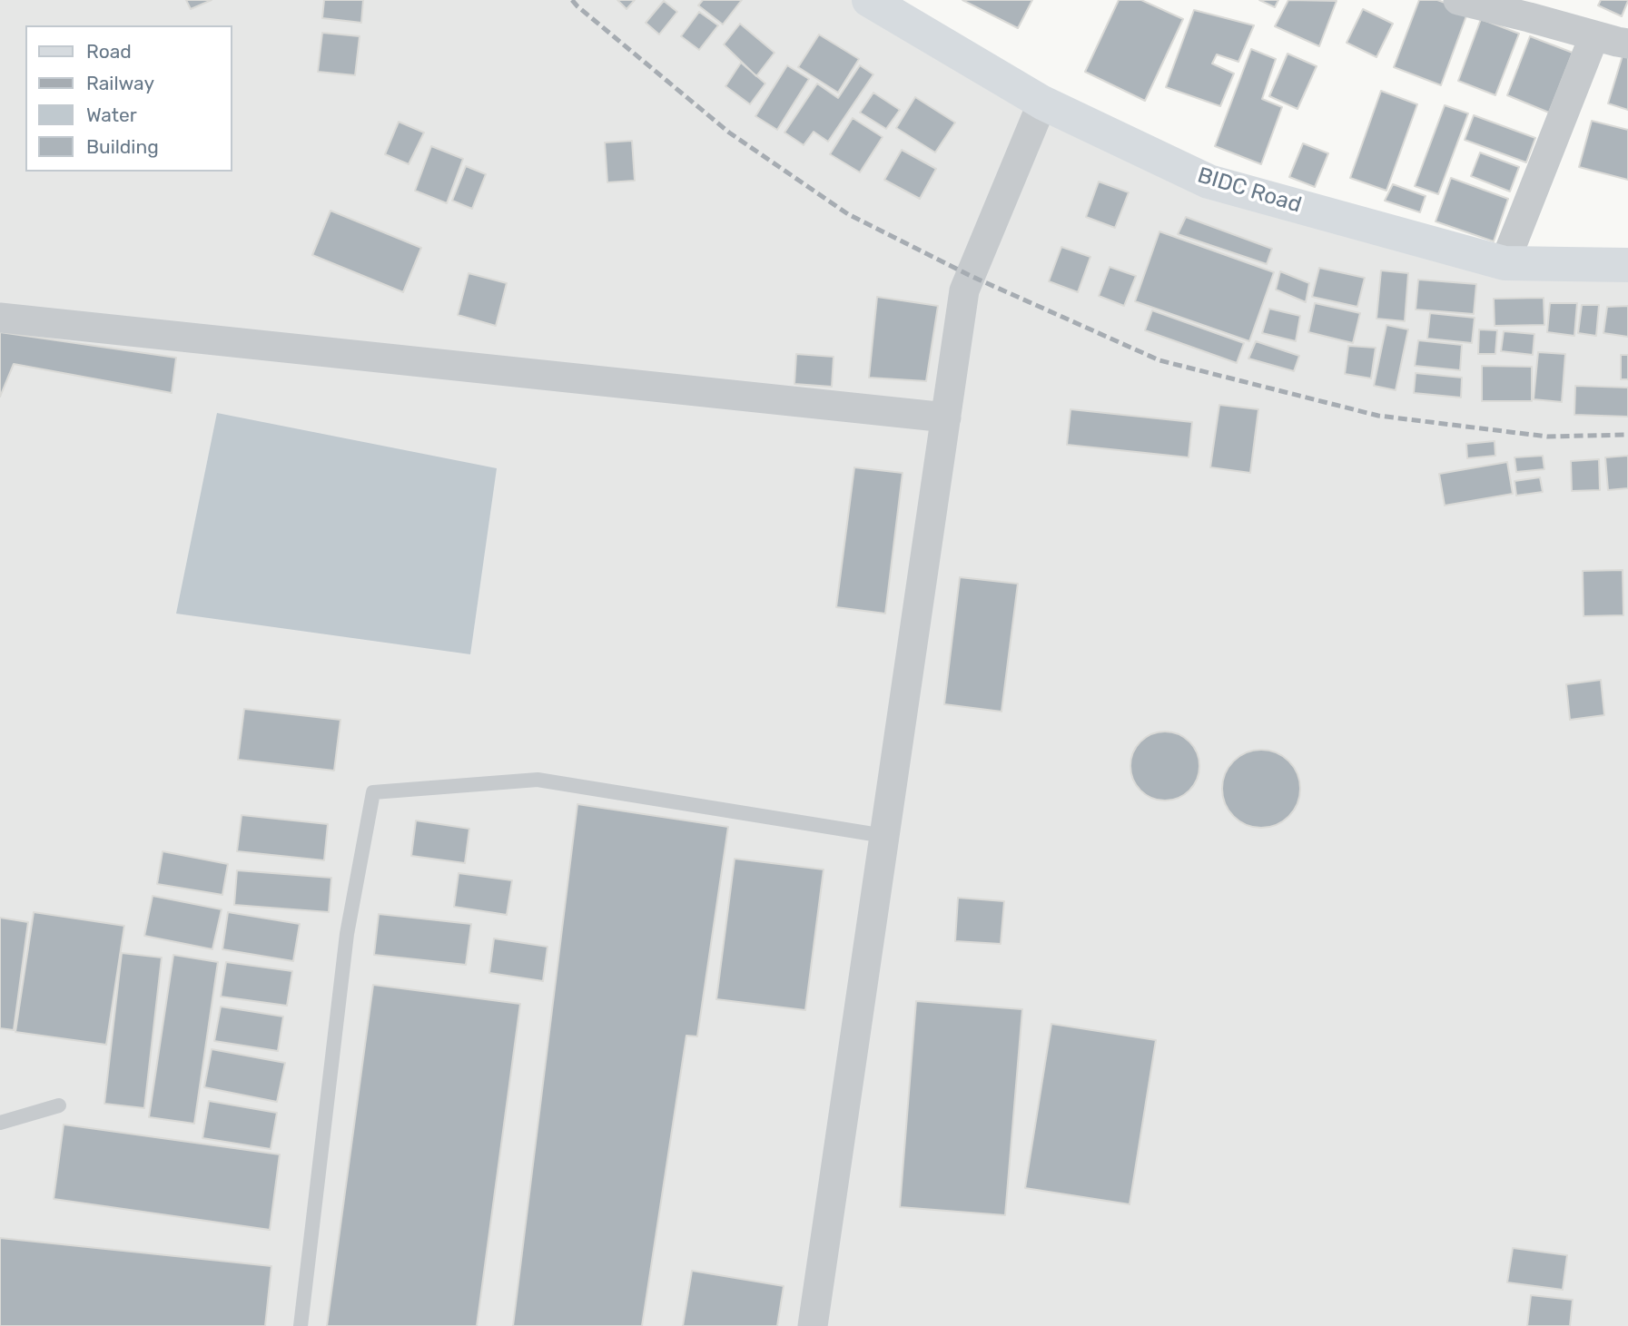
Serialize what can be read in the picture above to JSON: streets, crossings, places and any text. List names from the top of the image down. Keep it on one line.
{"streets":{"main road":["BIDC Road"]},"legend":["Road","Railway","Water","Building"]}
